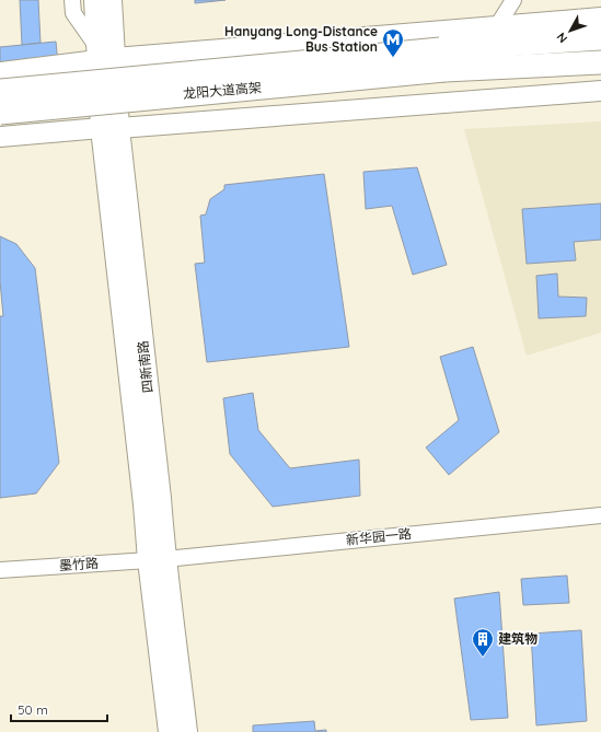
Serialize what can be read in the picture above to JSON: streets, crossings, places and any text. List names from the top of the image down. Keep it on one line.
{"streets":{"highway":["龙阳大道高架"],"main road":["四新南路"],"street":["新华园一路","墨竹路"]},"crossings":[["四新南路","新华园一路"],["四新南路","墨竹路"],["新华园一路","墨竹路"]],"places":{"metro station":["Hanyang Long-Distance Bus Station"],"building":["建筑物"]},"scale_bar":"50 m","north":"bottom left"}
